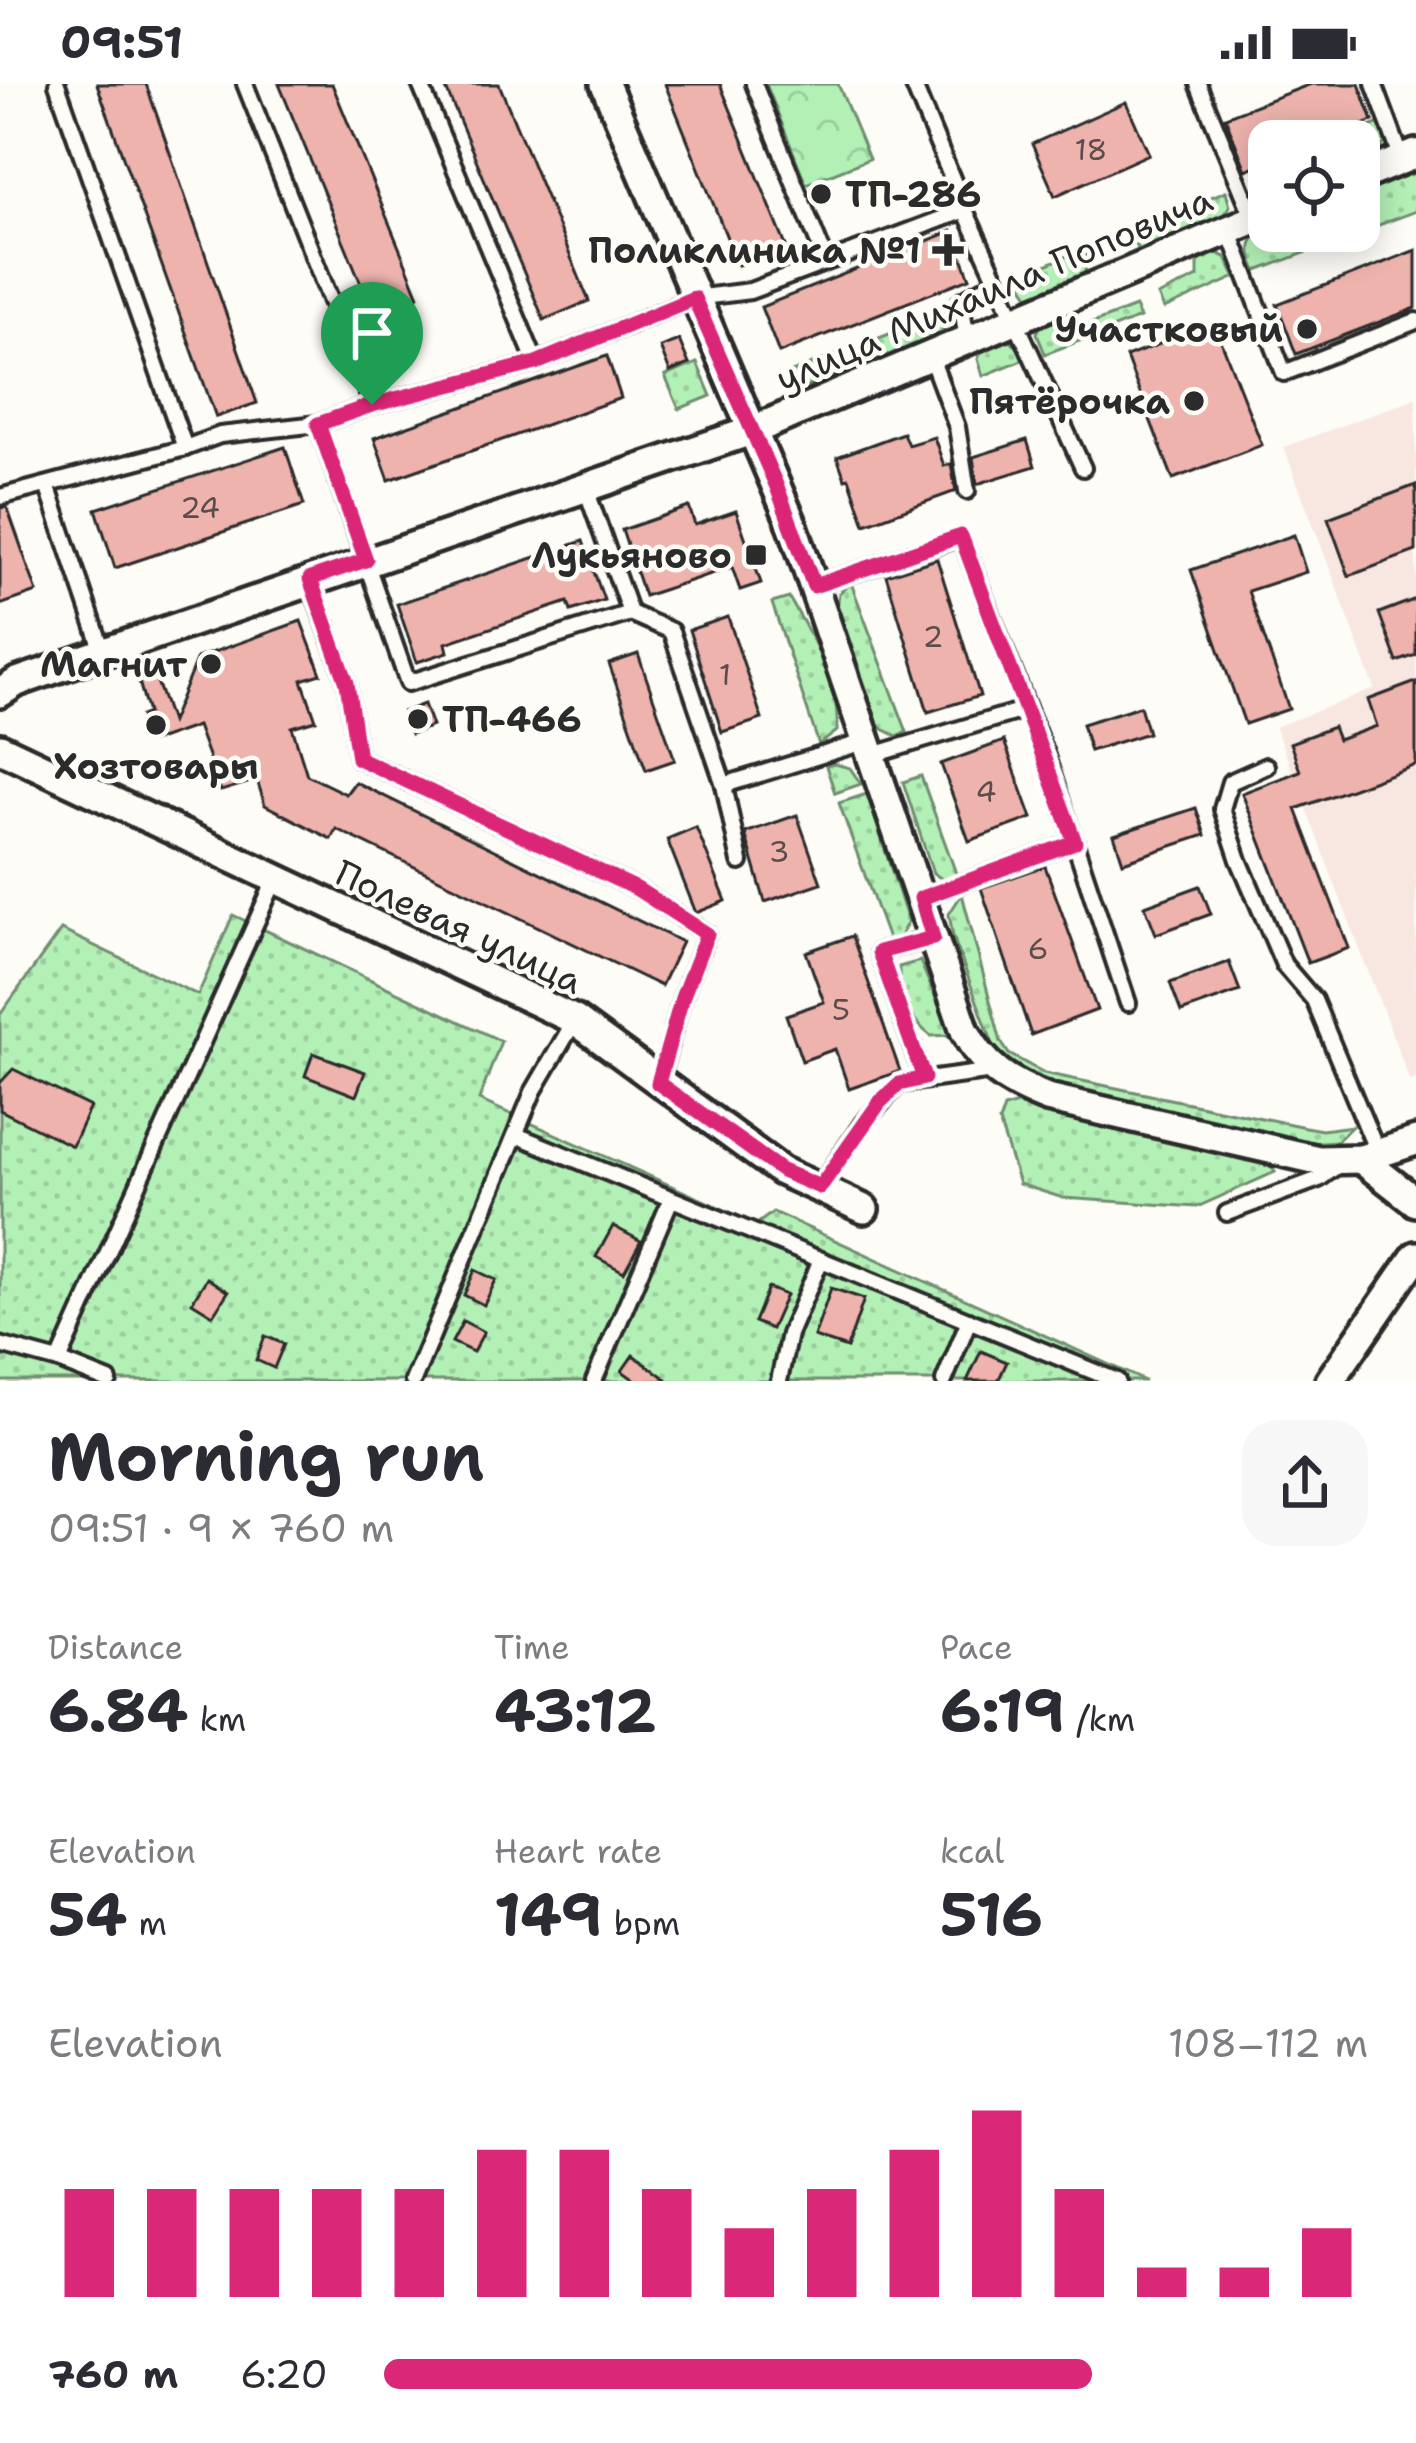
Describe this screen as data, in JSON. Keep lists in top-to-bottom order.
{
  "streets": {
    "street": ["улица Михаила Поповича", "Полевая улица"]
  },
  "places": {
    "other": [
      "ТП-286",
      "Участковый",
      "Пятёрочка",
      "Магнит",
      "ТП-466",
      "Хозтовары"
    ],
    "health": ["Поликлиника №1"],
    "transit": ["Лукьяново"]
  },
  "house_numbers": [
    "18",
    "24",
    "2",
    "1",
    "4",
    "3",
    "6",
    "5"
  ],
  "page": {
    "status": "09:51",
    "heading": ["Morning run", "09:51 · 9 × 760 m"],
    "stats": [
      ["Distance", "6.84 km"],
      ["Time", "43:12"],
      ["Pace", "6:19 /km"],
      ["Elevation", "54 m"],
      ["Heart rate", "149 bpm"],
      ["kcal", "516"]
    ],
    "chart": ["Elevation", "108–112 m"],
    "list": [
      {
        "name": "760 m",
        "note": "6:20"
      }
    ]
  }
}
